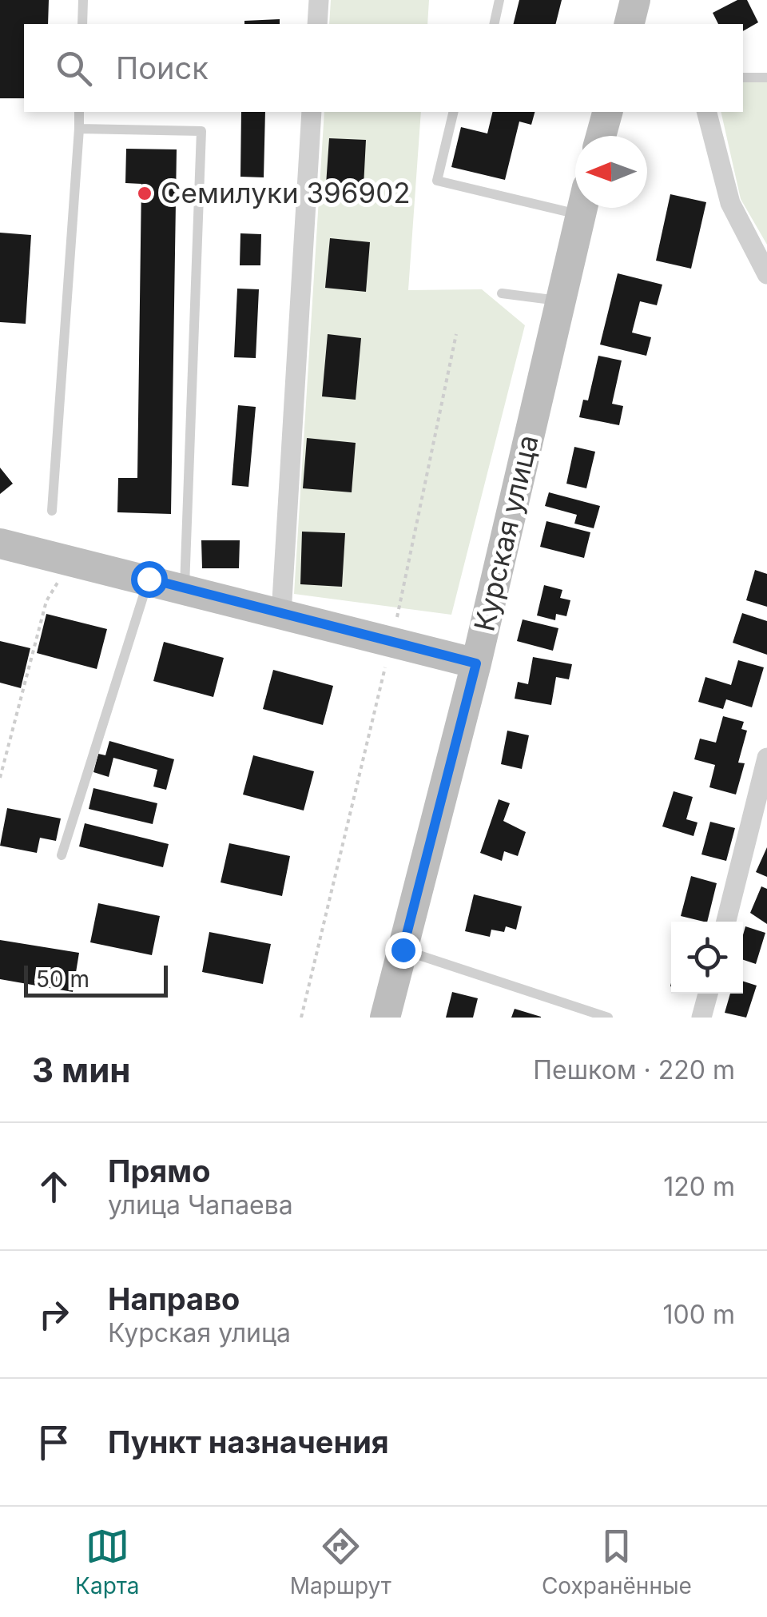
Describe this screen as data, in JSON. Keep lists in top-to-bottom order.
{
  "streets": {
    "street": ["Курская улица"]
  },
  "places": ["Семилуки 396902"],
  "scale_bar": "50 m",
  "north": "left",
  "page": {
    "search": "Поиск",
    "scale": "50 m",
    "heading": ["3 мин", "Пешком · 220 m"],
    "list": [
      ["Прямо", "улица Чапаева", "120 m"],
      ["Направо", "Курская улица", "100 m"],
      "Пункт назначения"
    ],
    "nav": ["Карта", "Маршрут", "Сохранённые"]
  }
}
